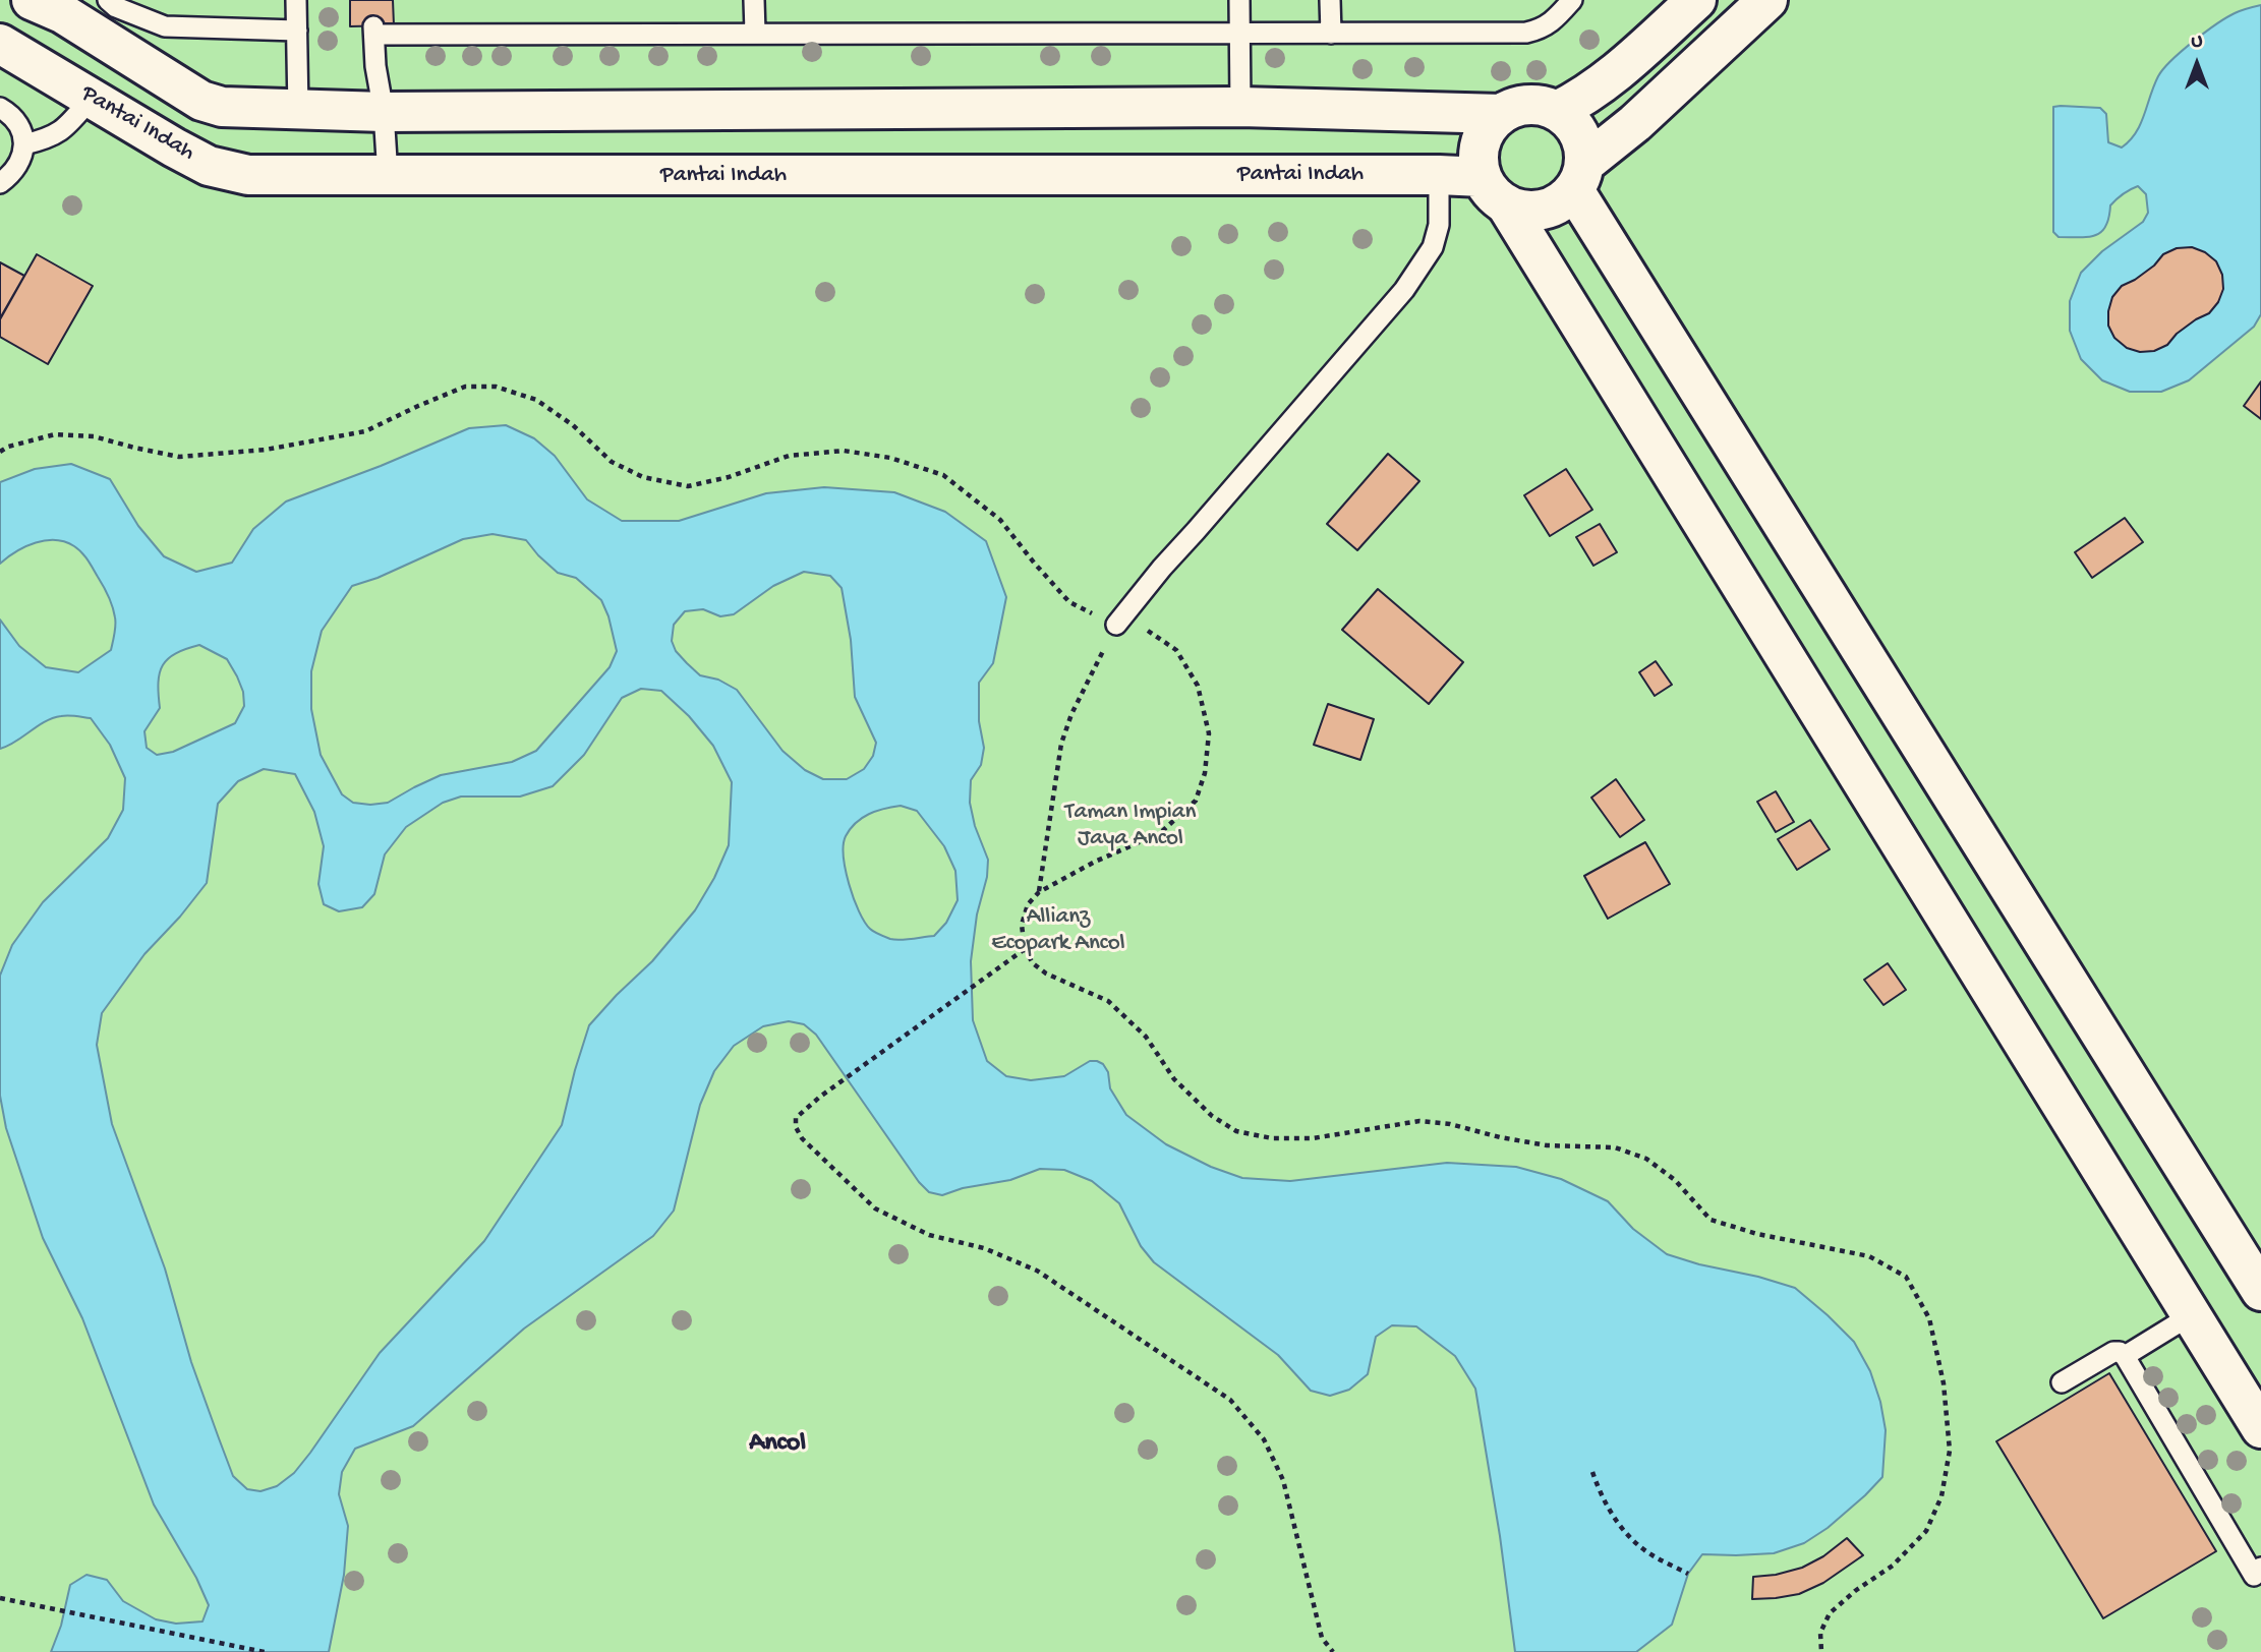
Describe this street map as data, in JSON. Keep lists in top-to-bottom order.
{
  "streets": {
    "street": ["Pantai Indah"]
  },
  "districts": ["Ancol"],
  "parks": ["Taman Impian Jaya Ancol", "Allianz Ecopark Ancol"],
  "north": "top"
}
